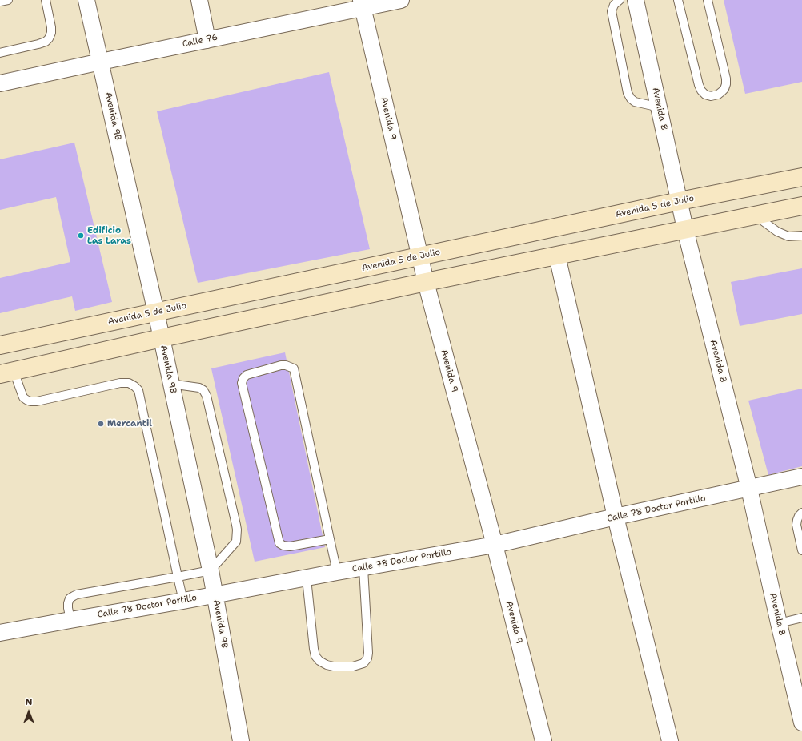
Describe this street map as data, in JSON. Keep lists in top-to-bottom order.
{
  "streets": {
    "main road": ["Avenida 5 de Julio"],
    "street": [
      "Calle 76",
      "Avenida 8",
      "Avenida 9B",
      "Avenida 9",
      "Calle 78 Doctor Portillo"
    ]
  },
  "crossings": [
    ["Calle 76", "Avenida 9B"],
    ["Calle 76", "Avenida 9"],
    ["Avenida 8", "Avenida 5 de Julio"],
    ["Avenida 8", "Calle 78 Doctor Portillo"],
    ["Avenida 9B", "Avenida 5 de Julio"],
    ["Avenida 9B", "Calle 78 Doctor Portillo"],
    ["Avenida 9", "Avenida 5 de Julio"],
    ["Avenida 9", "Calle 78 Doctor Portillo"]
  ],
  "places": ["Edificio Las Laras", "Mercantil"],
  "north": "top"
}
